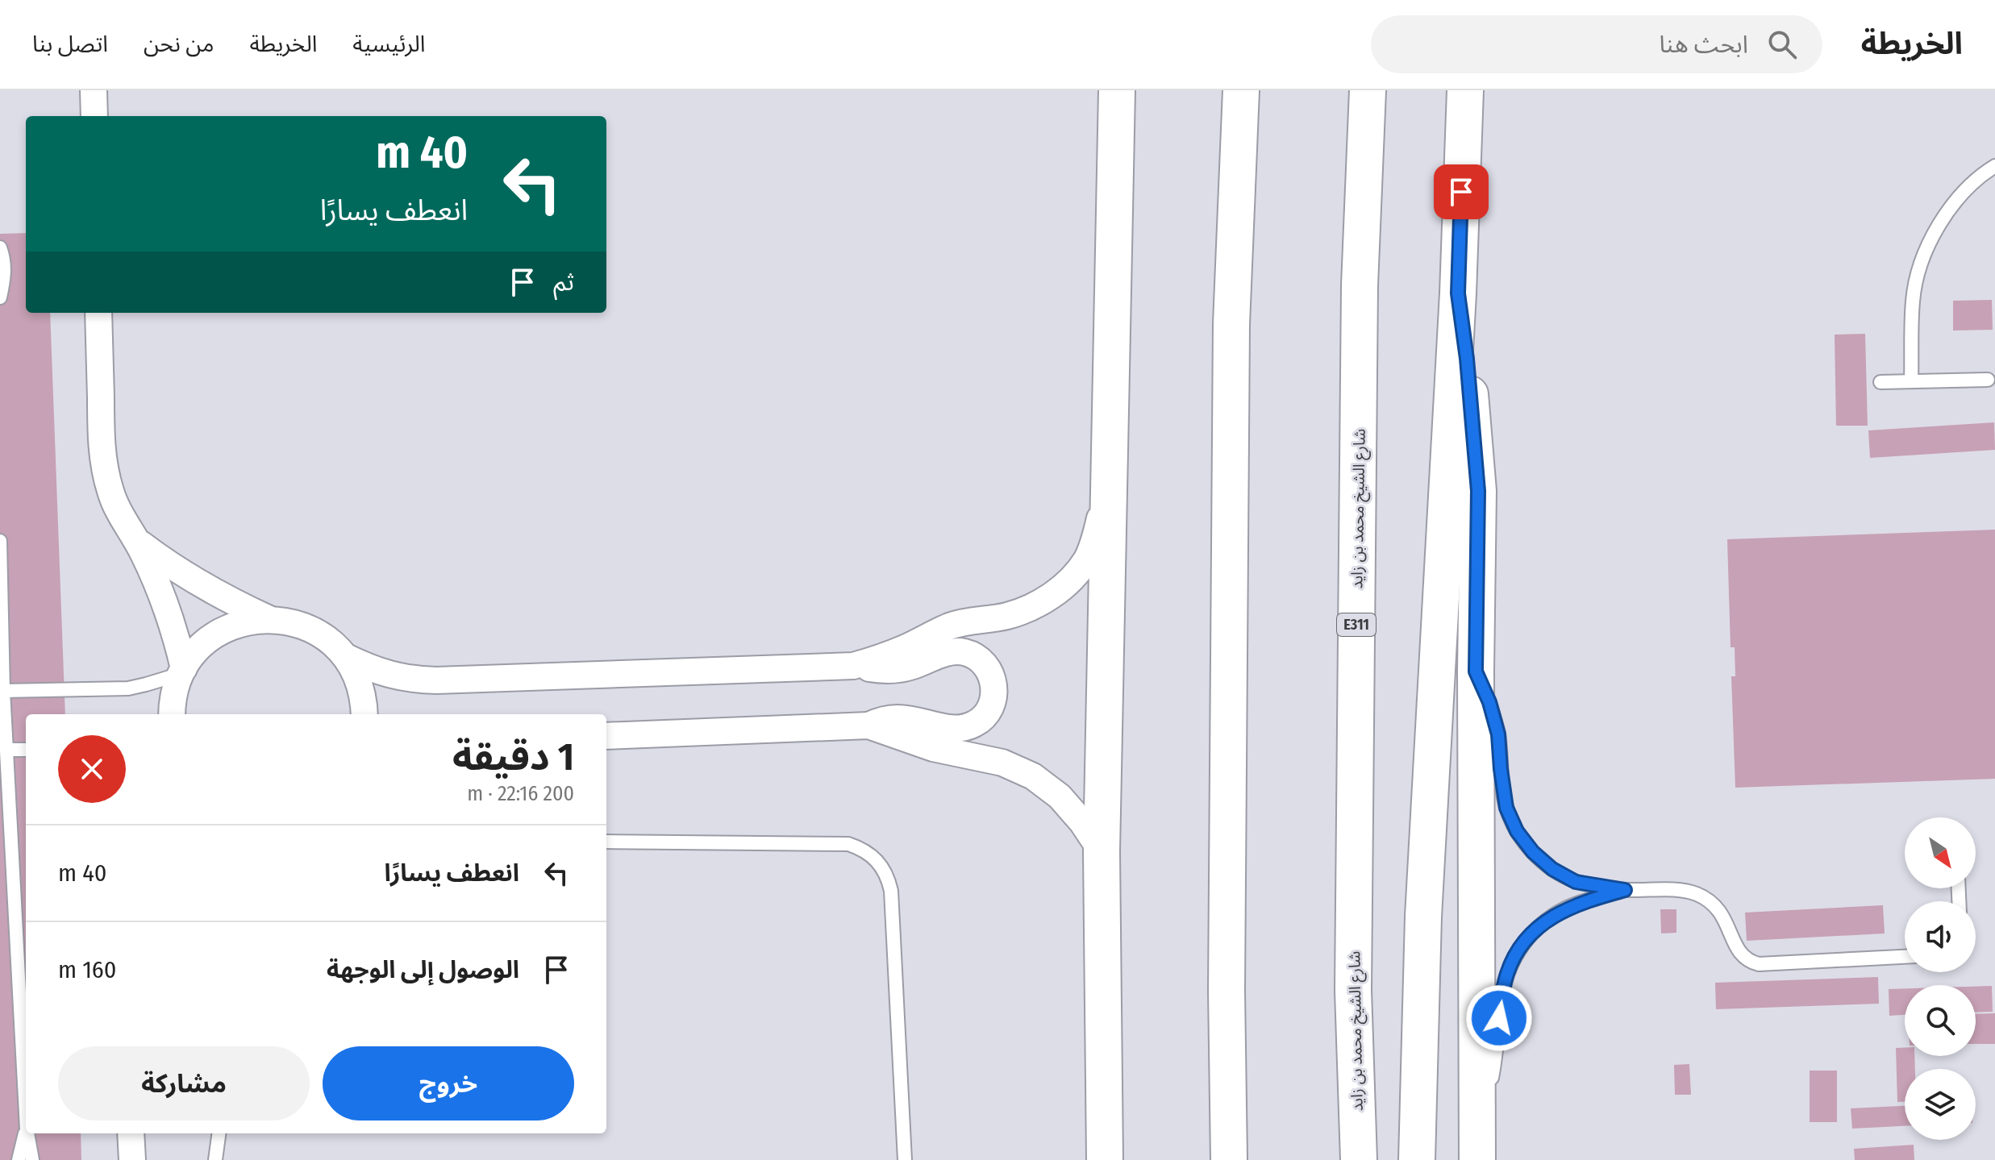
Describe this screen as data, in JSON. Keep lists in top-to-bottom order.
{
  "streets": {
    "highway": ["شارع الشيخ محمد بن زايد", "E311"]
  },
  "north": "bottom right",
  "page": {
    "header": "الخريطة",
    "search": "ابحث هنا",
    "nav": [
      "الرئيسية",
      "الخريطة",
      "من نحن",
      "اتصل بنا"
    ],
    "turn": ["40 m", "انعطف يسارًا"],
    "then": "ثم",
    "heading": ["1 دقيقة", "200 m · 22:16"],
    "list": [
      {
        "name": "انعطف يسارًا",
        "value": "40 m"
      },
      {
        "name": "الوصول إلى الوجهة",
        "value": "160 m"
      }
    ],
    "buttons": ["خروج", "مشاركة"]
  }
}
